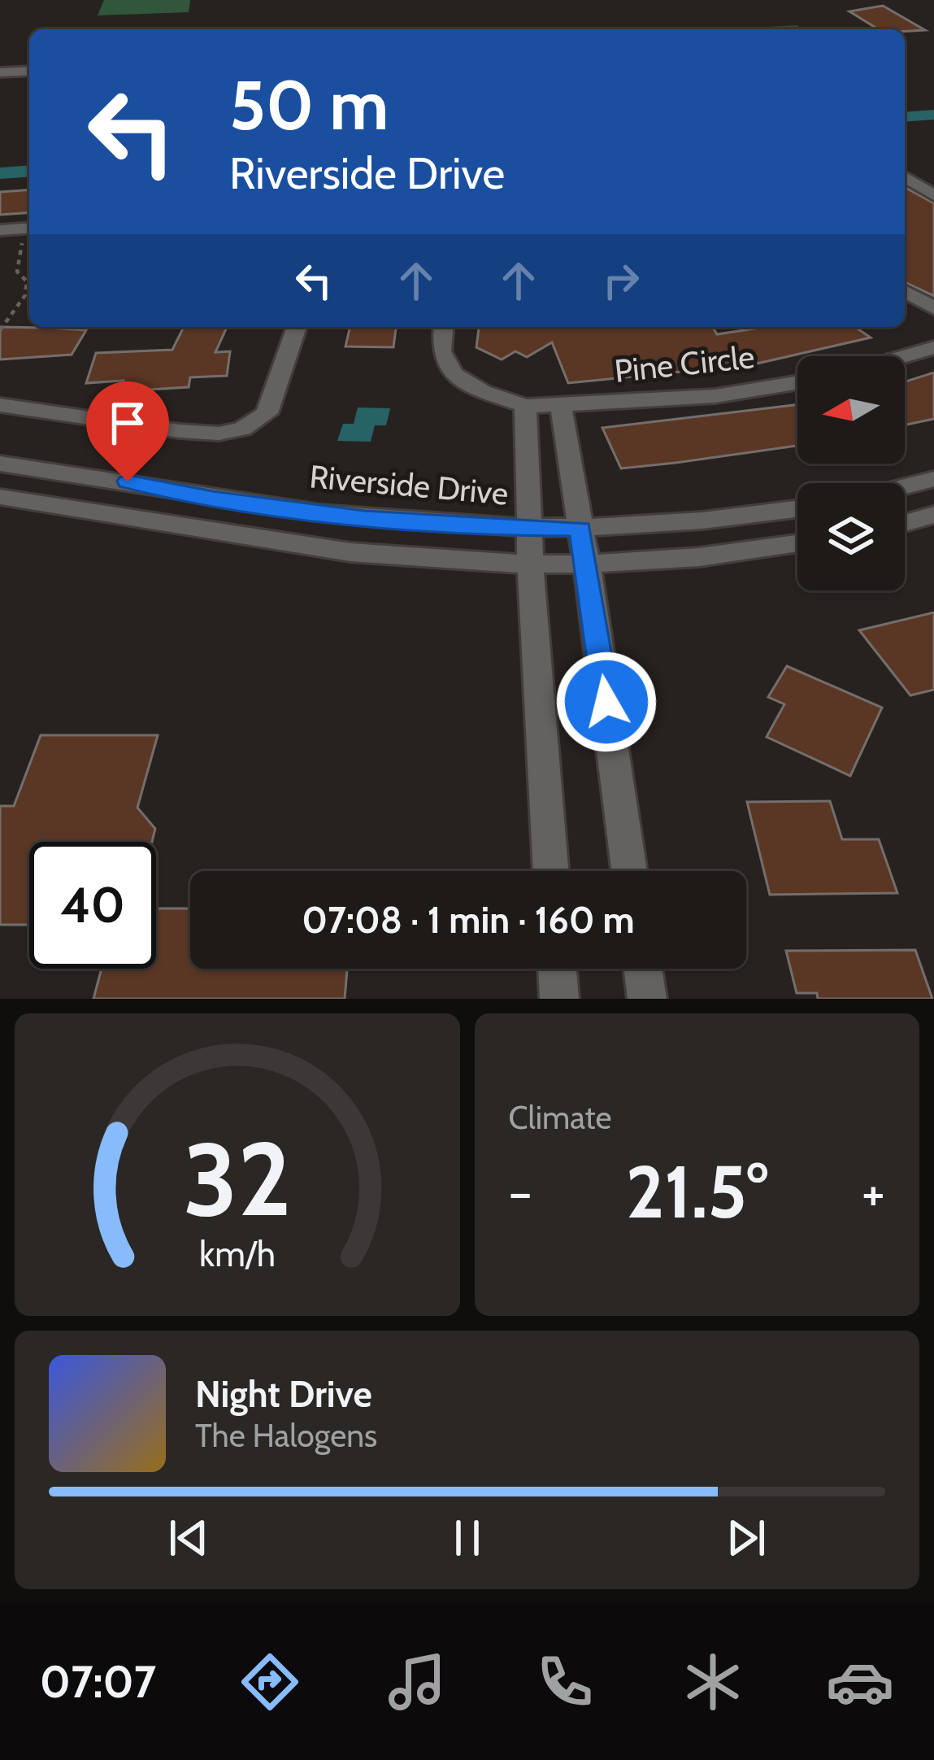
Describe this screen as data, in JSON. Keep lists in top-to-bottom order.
{
  "streets": {
    "street": ["Pine Circle", "Riverside Drive"]
  },
  "north": "left",
  "page": {
    "turn": ["50 m", "Riverside Drive"],
    "limit": "40",
    "trip": "07:08 · 1 min · 160 m",
    "tile": "Climate",
    "heat": ["−", "21.5°", "+"],
    "song": ["Night Drive", "The Halogens"],
    "tabs": "07:07",
    "gauge": ["32", "km/h"]
  }
}
